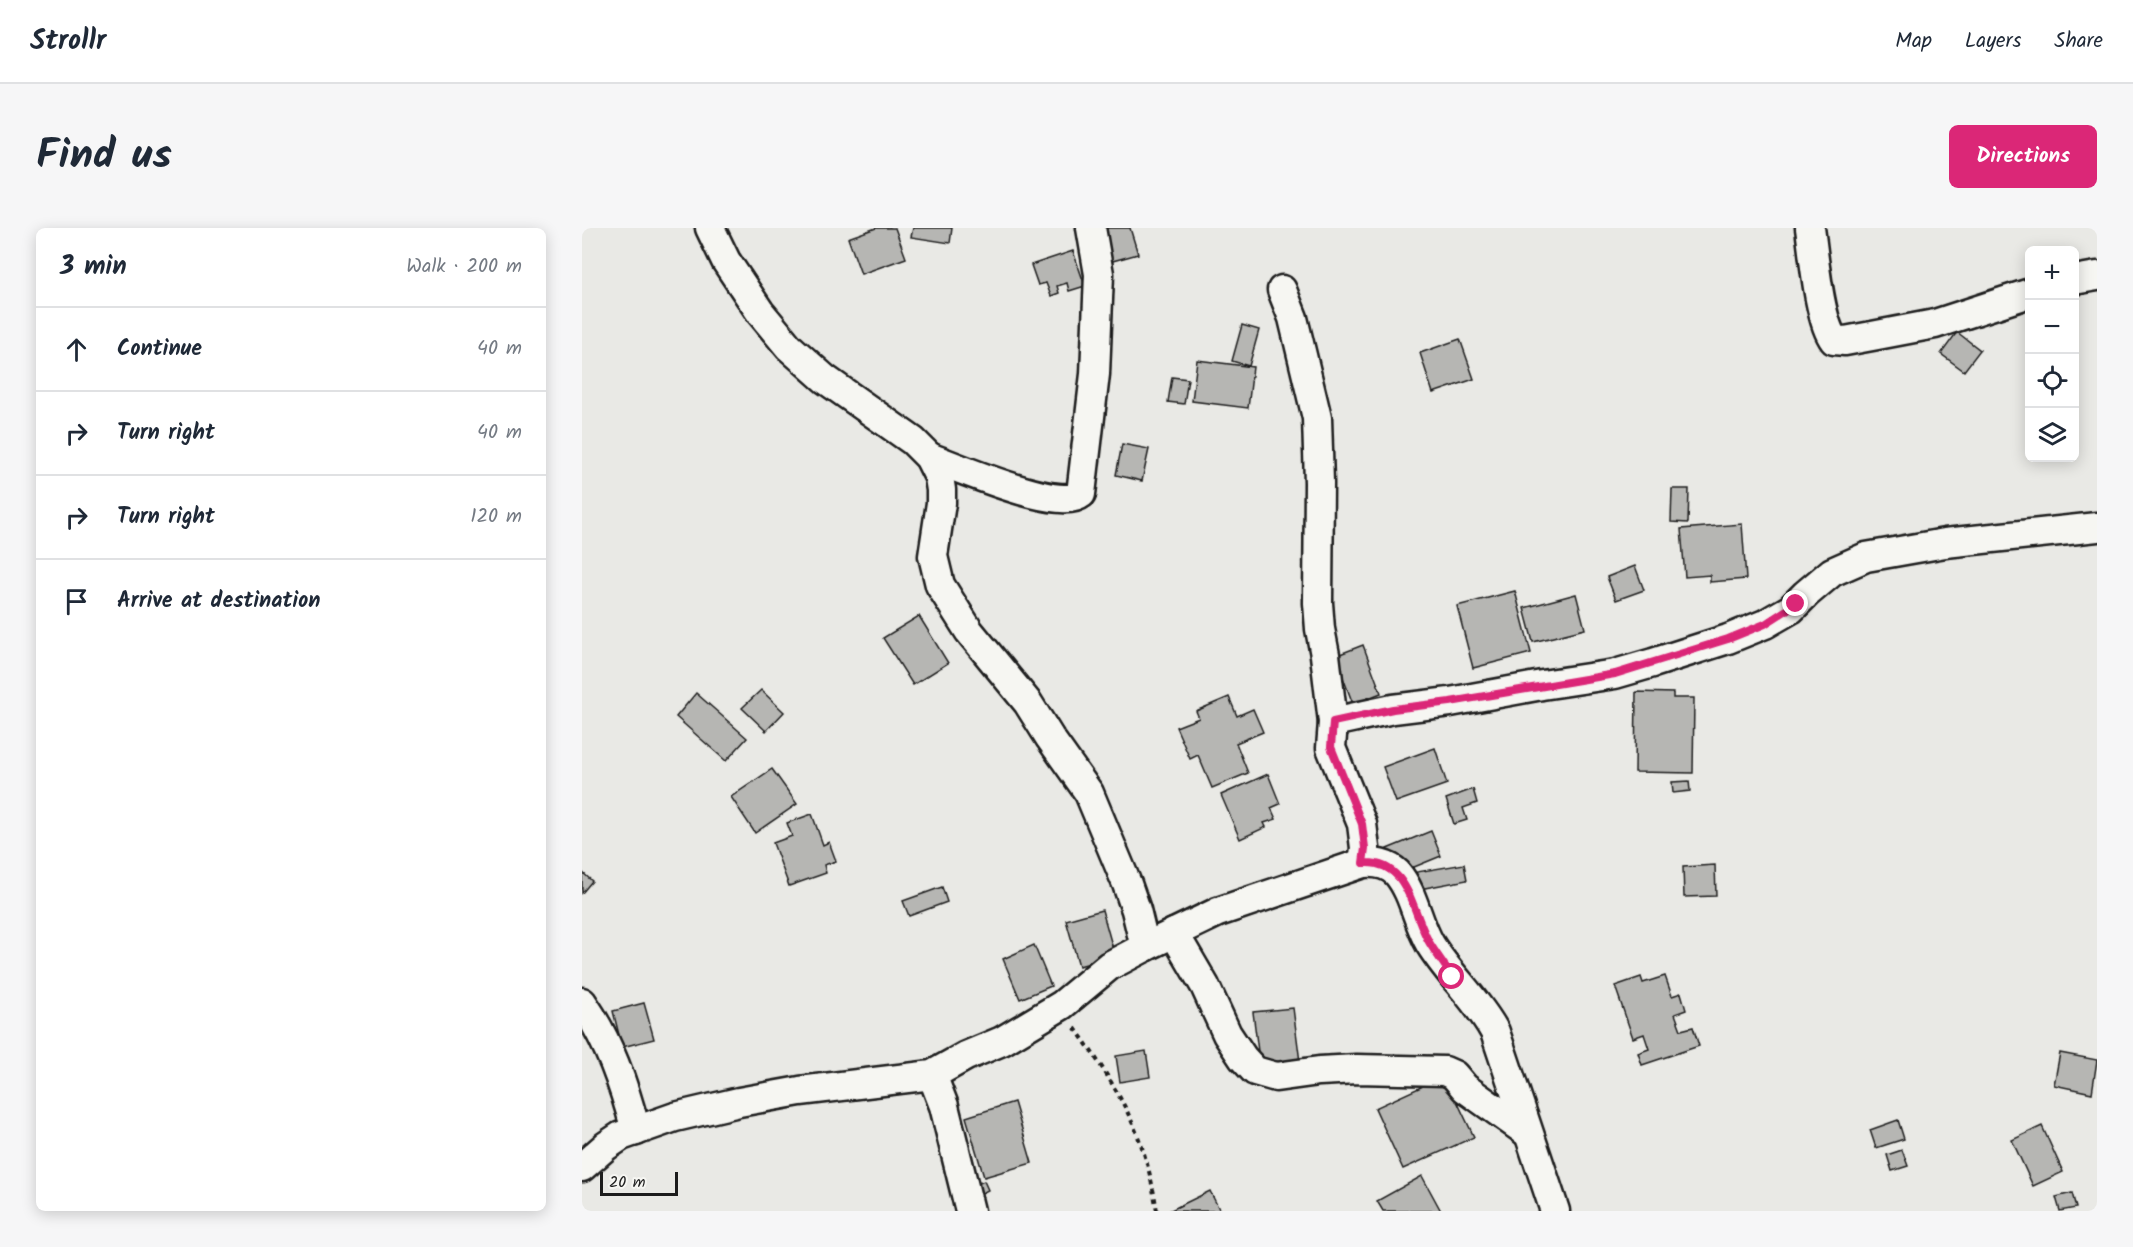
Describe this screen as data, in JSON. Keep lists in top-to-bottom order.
{
  "scale_bar": "20 m",
  "page": {
    "header": "Strollr",
    "nav": ["Map", "Layers", "Share"],
    "title": "Find us",
    "buttons": "Directions",
    "heading": ["3 min", "Walk · 200 m"],
    "map_buttons": ["+", "−"],
    "list": [
      ["Continue", "40 m"],
      ["Turn right", "40 m"],
      ["Turn right", "120 m"],
      "Arrive at destination"
    ],
    "scale": "20 m"
  }
}
